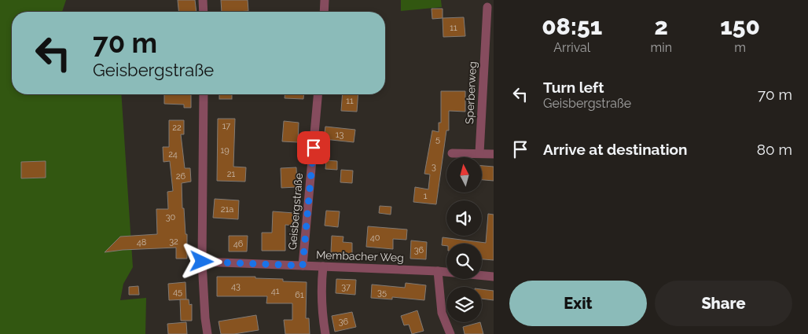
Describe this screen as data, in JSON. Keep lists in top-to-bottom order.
{
  "streets": {
    "street": ["Sperberweg", "Geisbergstraße", "Membacher Weg"]
  },
  "crossings": [
    ["Geisbergstraße", "Membacher Weg"]
  ],
  "house_numbers": [
    "11",
    "11",
    "17",
    "22",
    "13",
    "5",
    "19",
    "24",
    "3",
    "21",
    "26",
    "1",
    "21a",
    "30",
    "40",
    "32",
    "48",
    "46",
    "36",
    "43",
    "37",
    "41",
    "45",
    "35",
    "61",
    "36"
  ],
  "north": "top",
  "page": {
    "eta": [
      "08:51",
      "Arrival",
      "2",
      "min",
      "150",
      "m"
    ],
    "turn": ["70 m", "Geisbergstraße"],
    "list": [
      {
        "name": "Turn left",
        "note": "Geisbergstraße",
        "value": "70 m"
      },
      {
        "name": "Arrive at destination",
        "value": "80 m"
      }
    ],
    "buttons": ["Exit", "Share"]
  }
}
